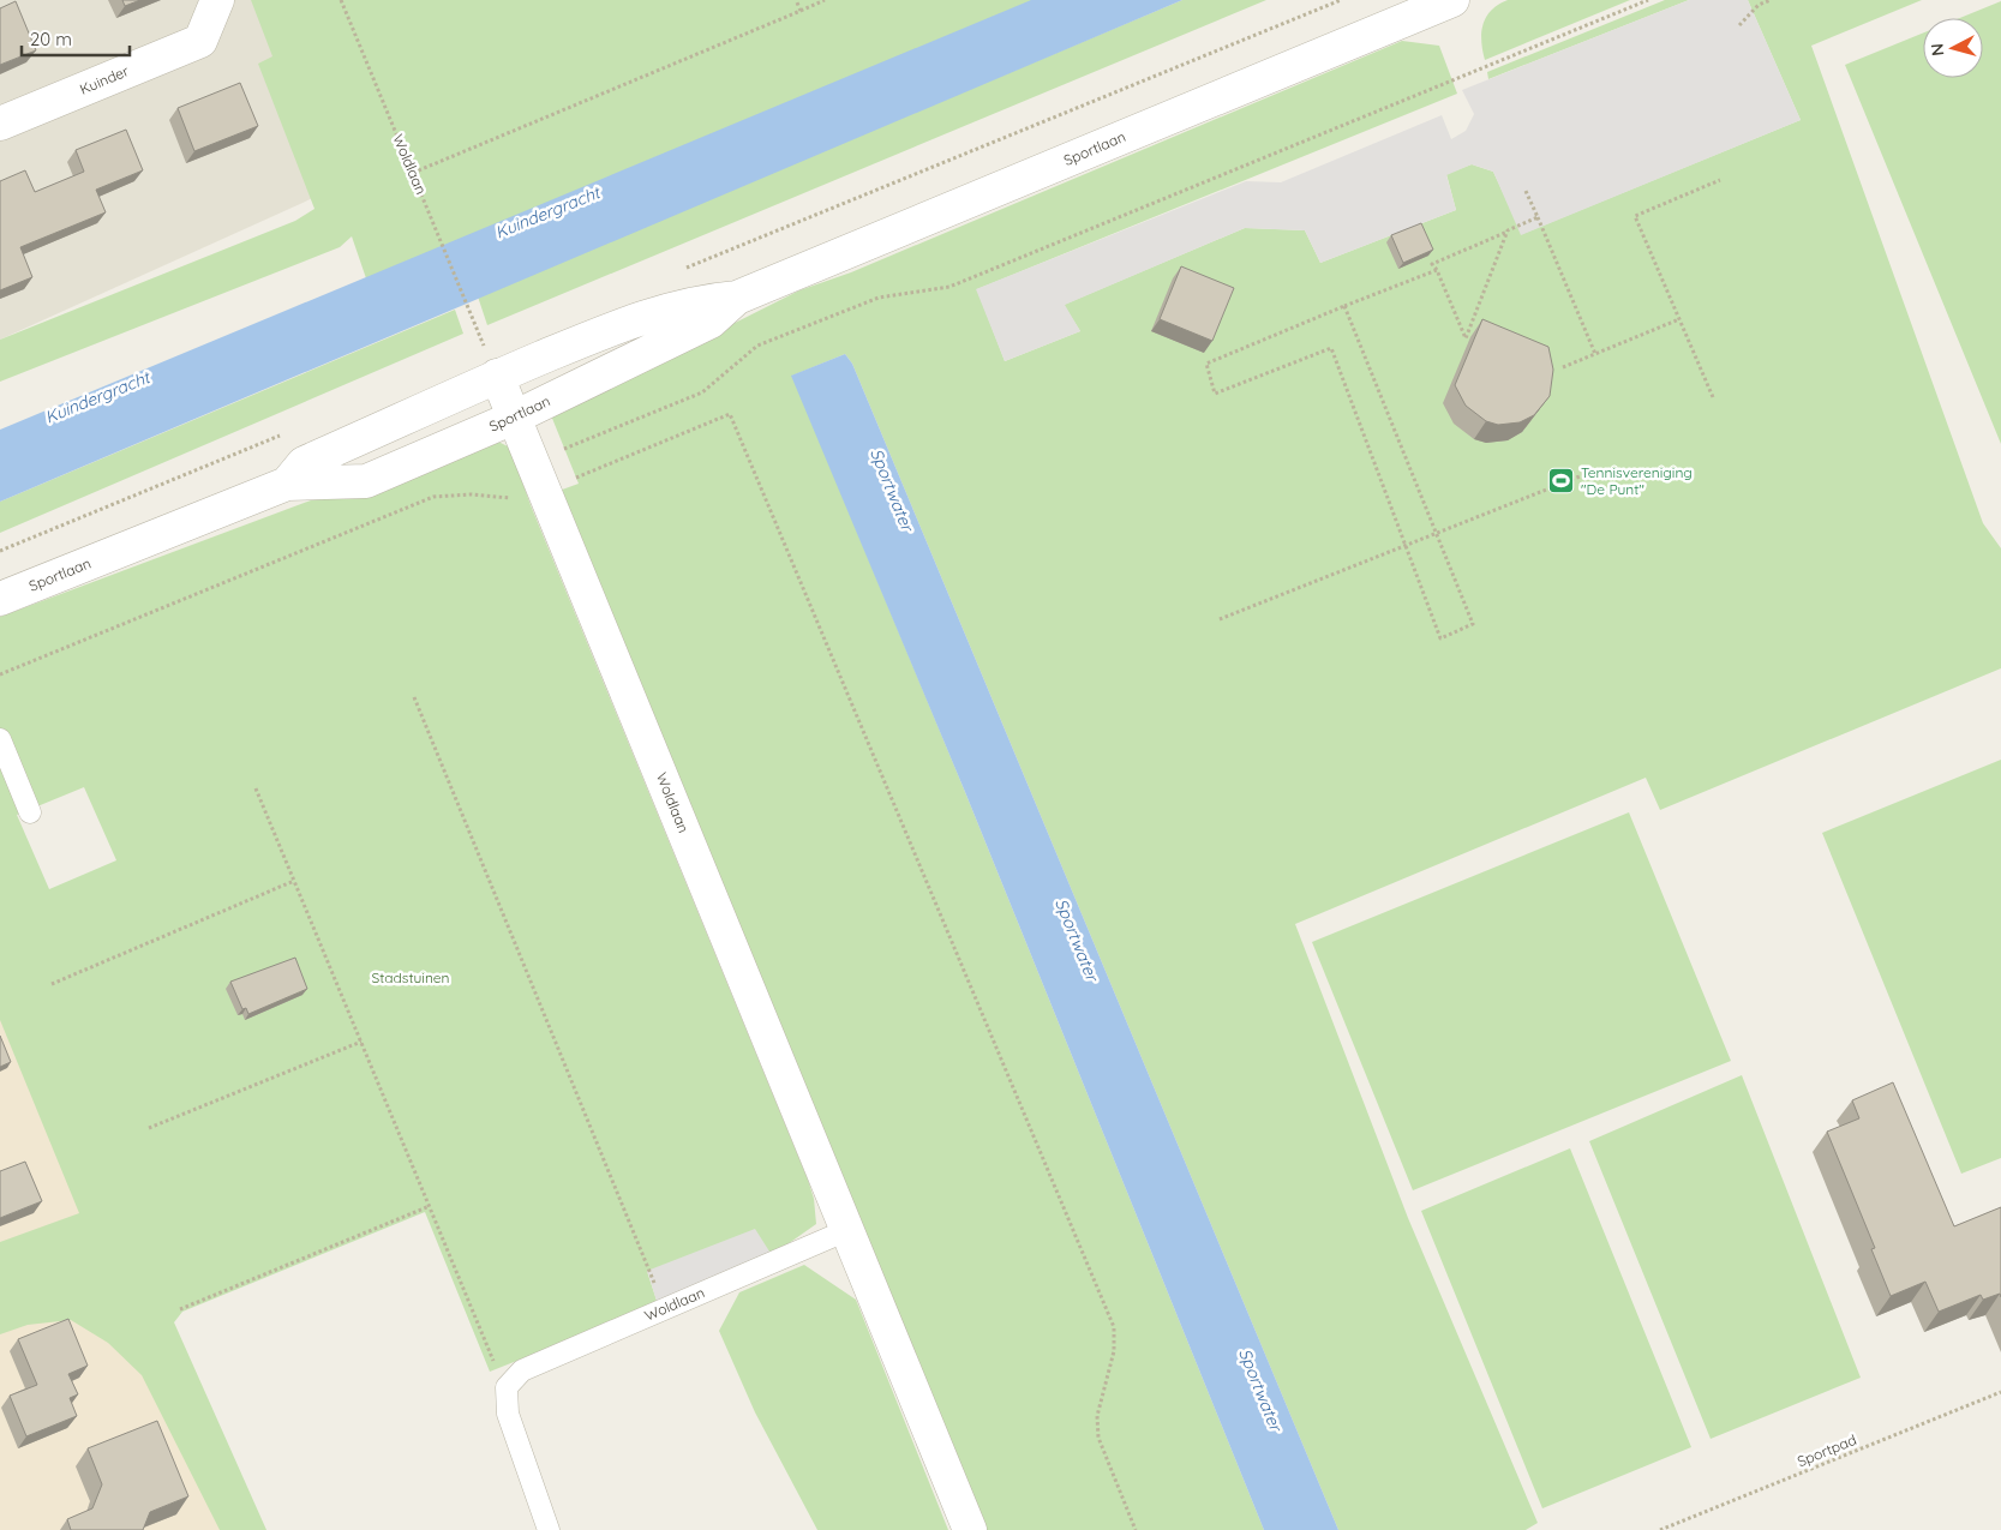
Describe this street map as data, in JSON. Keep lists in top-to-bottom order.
{
  "streets": {
    "street": ["Kuinder", "Sportlaan", "Woldlaan"],
    "path": ["Sportpad"]
  },
  "crossings": [
    ["Sportlaan", "Woldlaan"]
  ],
  "water": ["Kuindergracht", "Sportwater"],
  "parks": ["Stadstuinen"],
  "places": {
    "sports": ["Tennisvereniging \"De Punt\""]
  },
  "scale_bar": "20 m",
  "north": "left"
}
